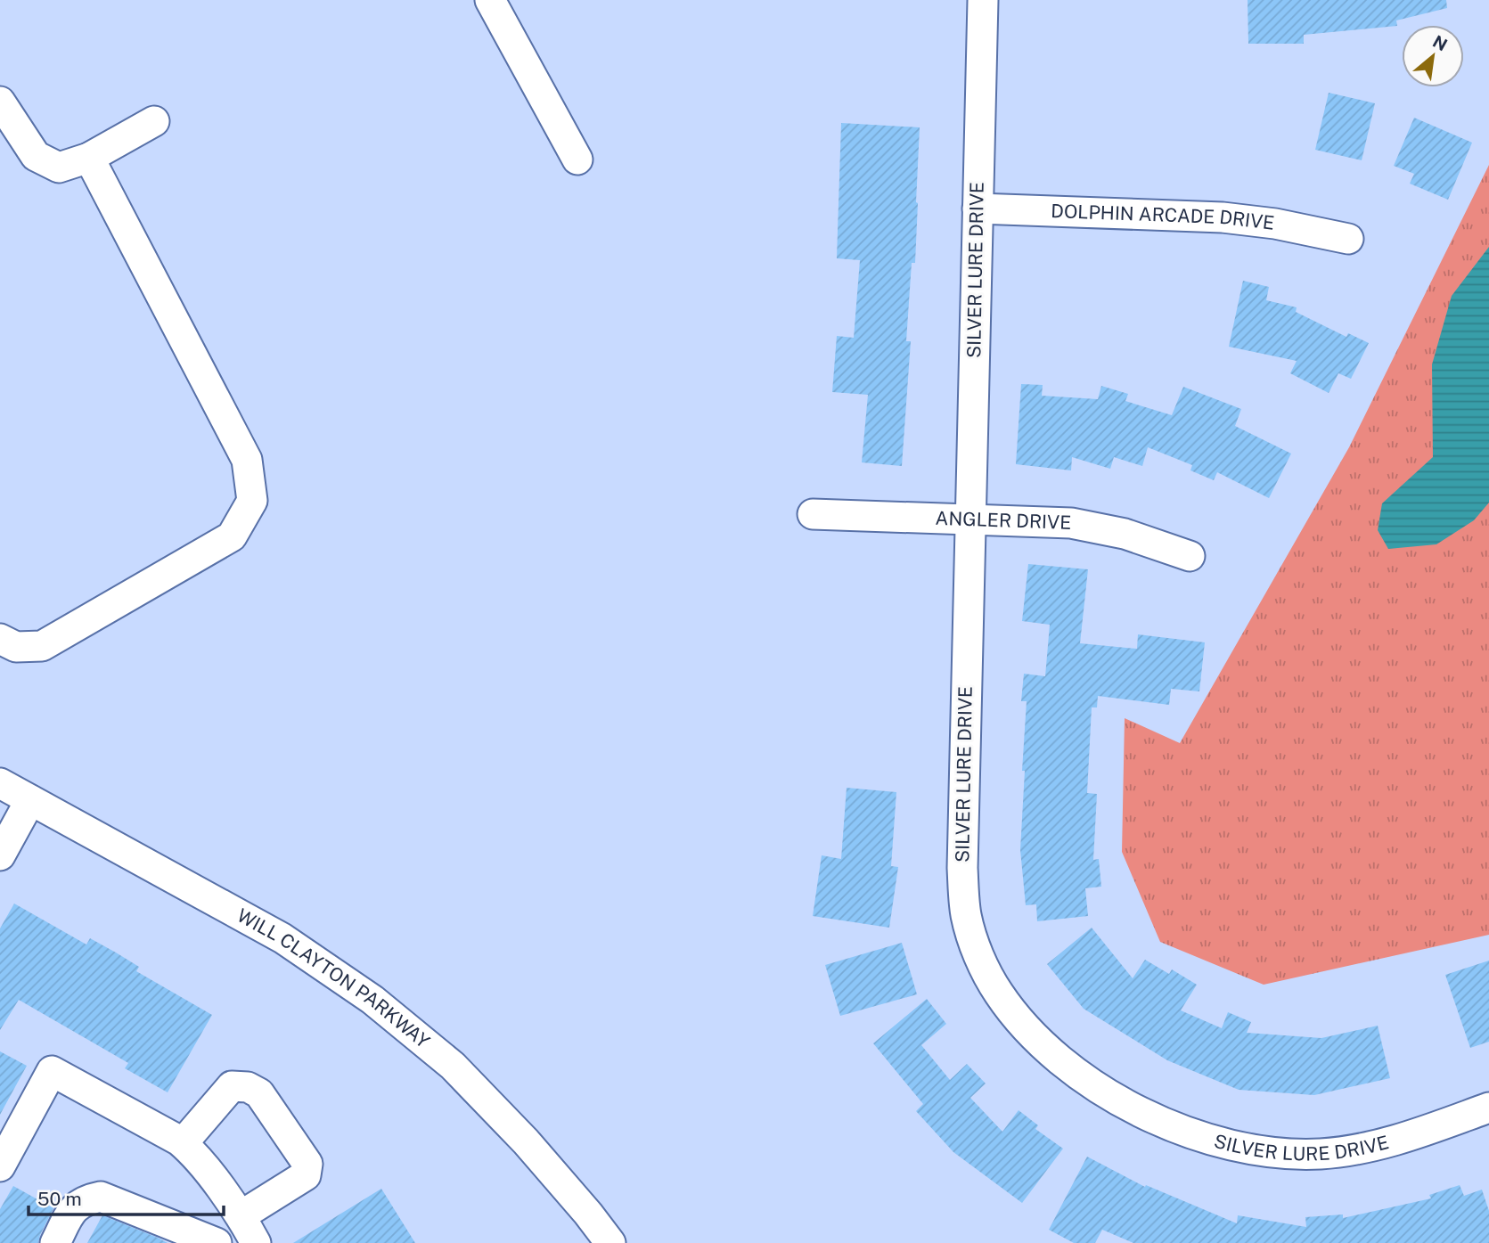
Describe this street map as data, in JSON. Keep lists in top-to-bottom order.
{
  "streets": {
    "street": [
      "DOLPHIN ARCADE DRIVE",
      "SILVER LURE DRIVE",
      "ANGLER DRIVE",
      "WILL CLAYTON PARKWAY"
    ]
  },
  "crossings": [
    ["DOLPHIN ARCADE DRIVE", "SILVER LURE DRIVE"],
    ["SILVER LURE DRIVE", "ANGLER DRIVE"]
  ],
  "scale_bar": "50 m",
  "north": "top right"
}
